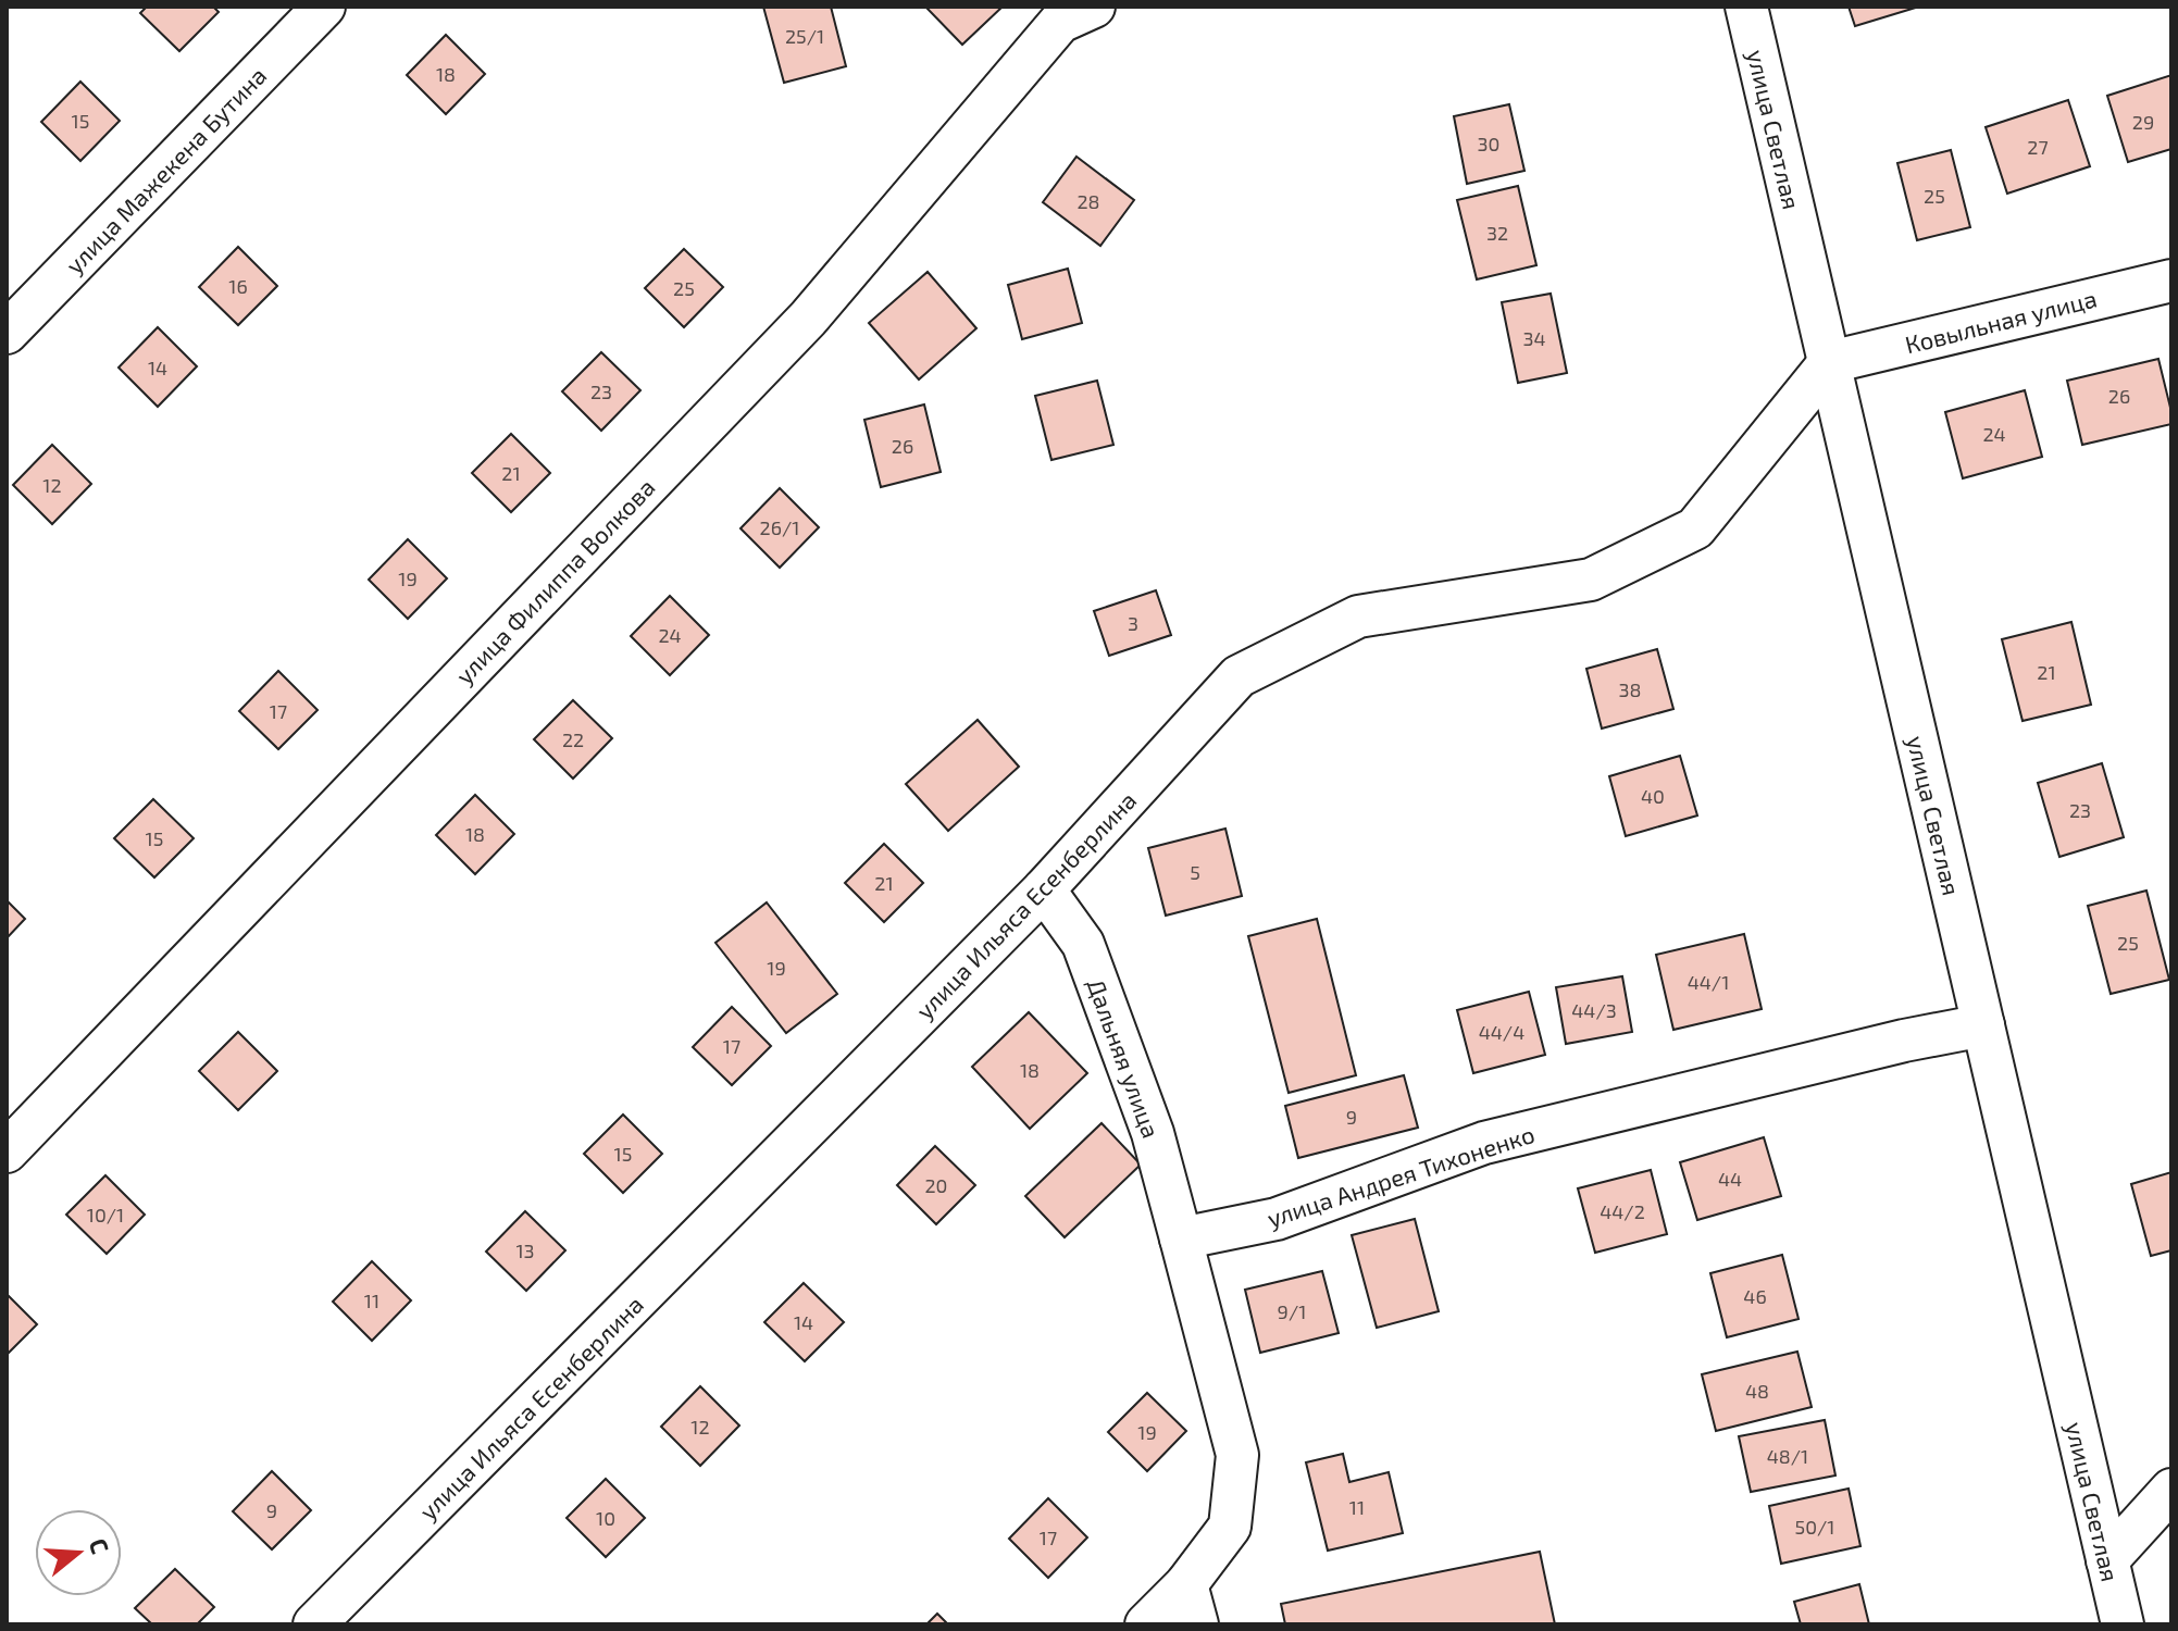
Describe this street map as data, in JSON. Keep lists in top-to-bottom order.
{
  "streets": {
    "street": [
      "улица Светлая",
      "улица Мажекена Бутина",
      "Ковыльная улица",
      "улица Филиппа Волкова",
      "улица Ильяса Есенберлина",
      "Дальняя улица",
      "улица Андрея Тихоненко"
    ]
  },
  "crossings": [
    ["улица Светлая", "Ковыльная улица"],
    ["улица Светлая", "улица Ильяса Есенберлина"],
    ["улица Светлая", "улица Андрея Тихоненко"],
    ["Ковыльная улица", "улица Ильяса Есенберлина"],
    ["улица Ильяса Есенберлина", "Дальняя улица"],
    ["Дальняя улица", "улица Андрея Тихоненко"]
  ],
  "house_numbers": [
    "25/1",
    "18",
    "15",
    "29",
    "30",
    "27",
    "25",
    "28",
    "32",
    "16",
    "25",
    "34",
    "14",
    "23",
    "26",
    "24",
    "26",
    "21",
    "12",
    "26/1",
    "19",
    "3",
    "24",
    "21",
    "38",
    "17",
    "22",
    "40",
    "23",
    "18",
    "15",
    "5",
    "21",
    "25",
    "19",
    "44/1",
    "44/3",
    "44/4",
    "17",
    "18",
    "9",
    "15",
    "44",
    "20",
    "44/2",
    "10/1",
    "13",
    "46",
    "11",
    "9/1",
    "14",
    "48",
    "12",
    "19",
    "48/1",
    "11",
    "9",
    "10",
    "50/1",
    "17"
  ],
  "north": "right"
}
